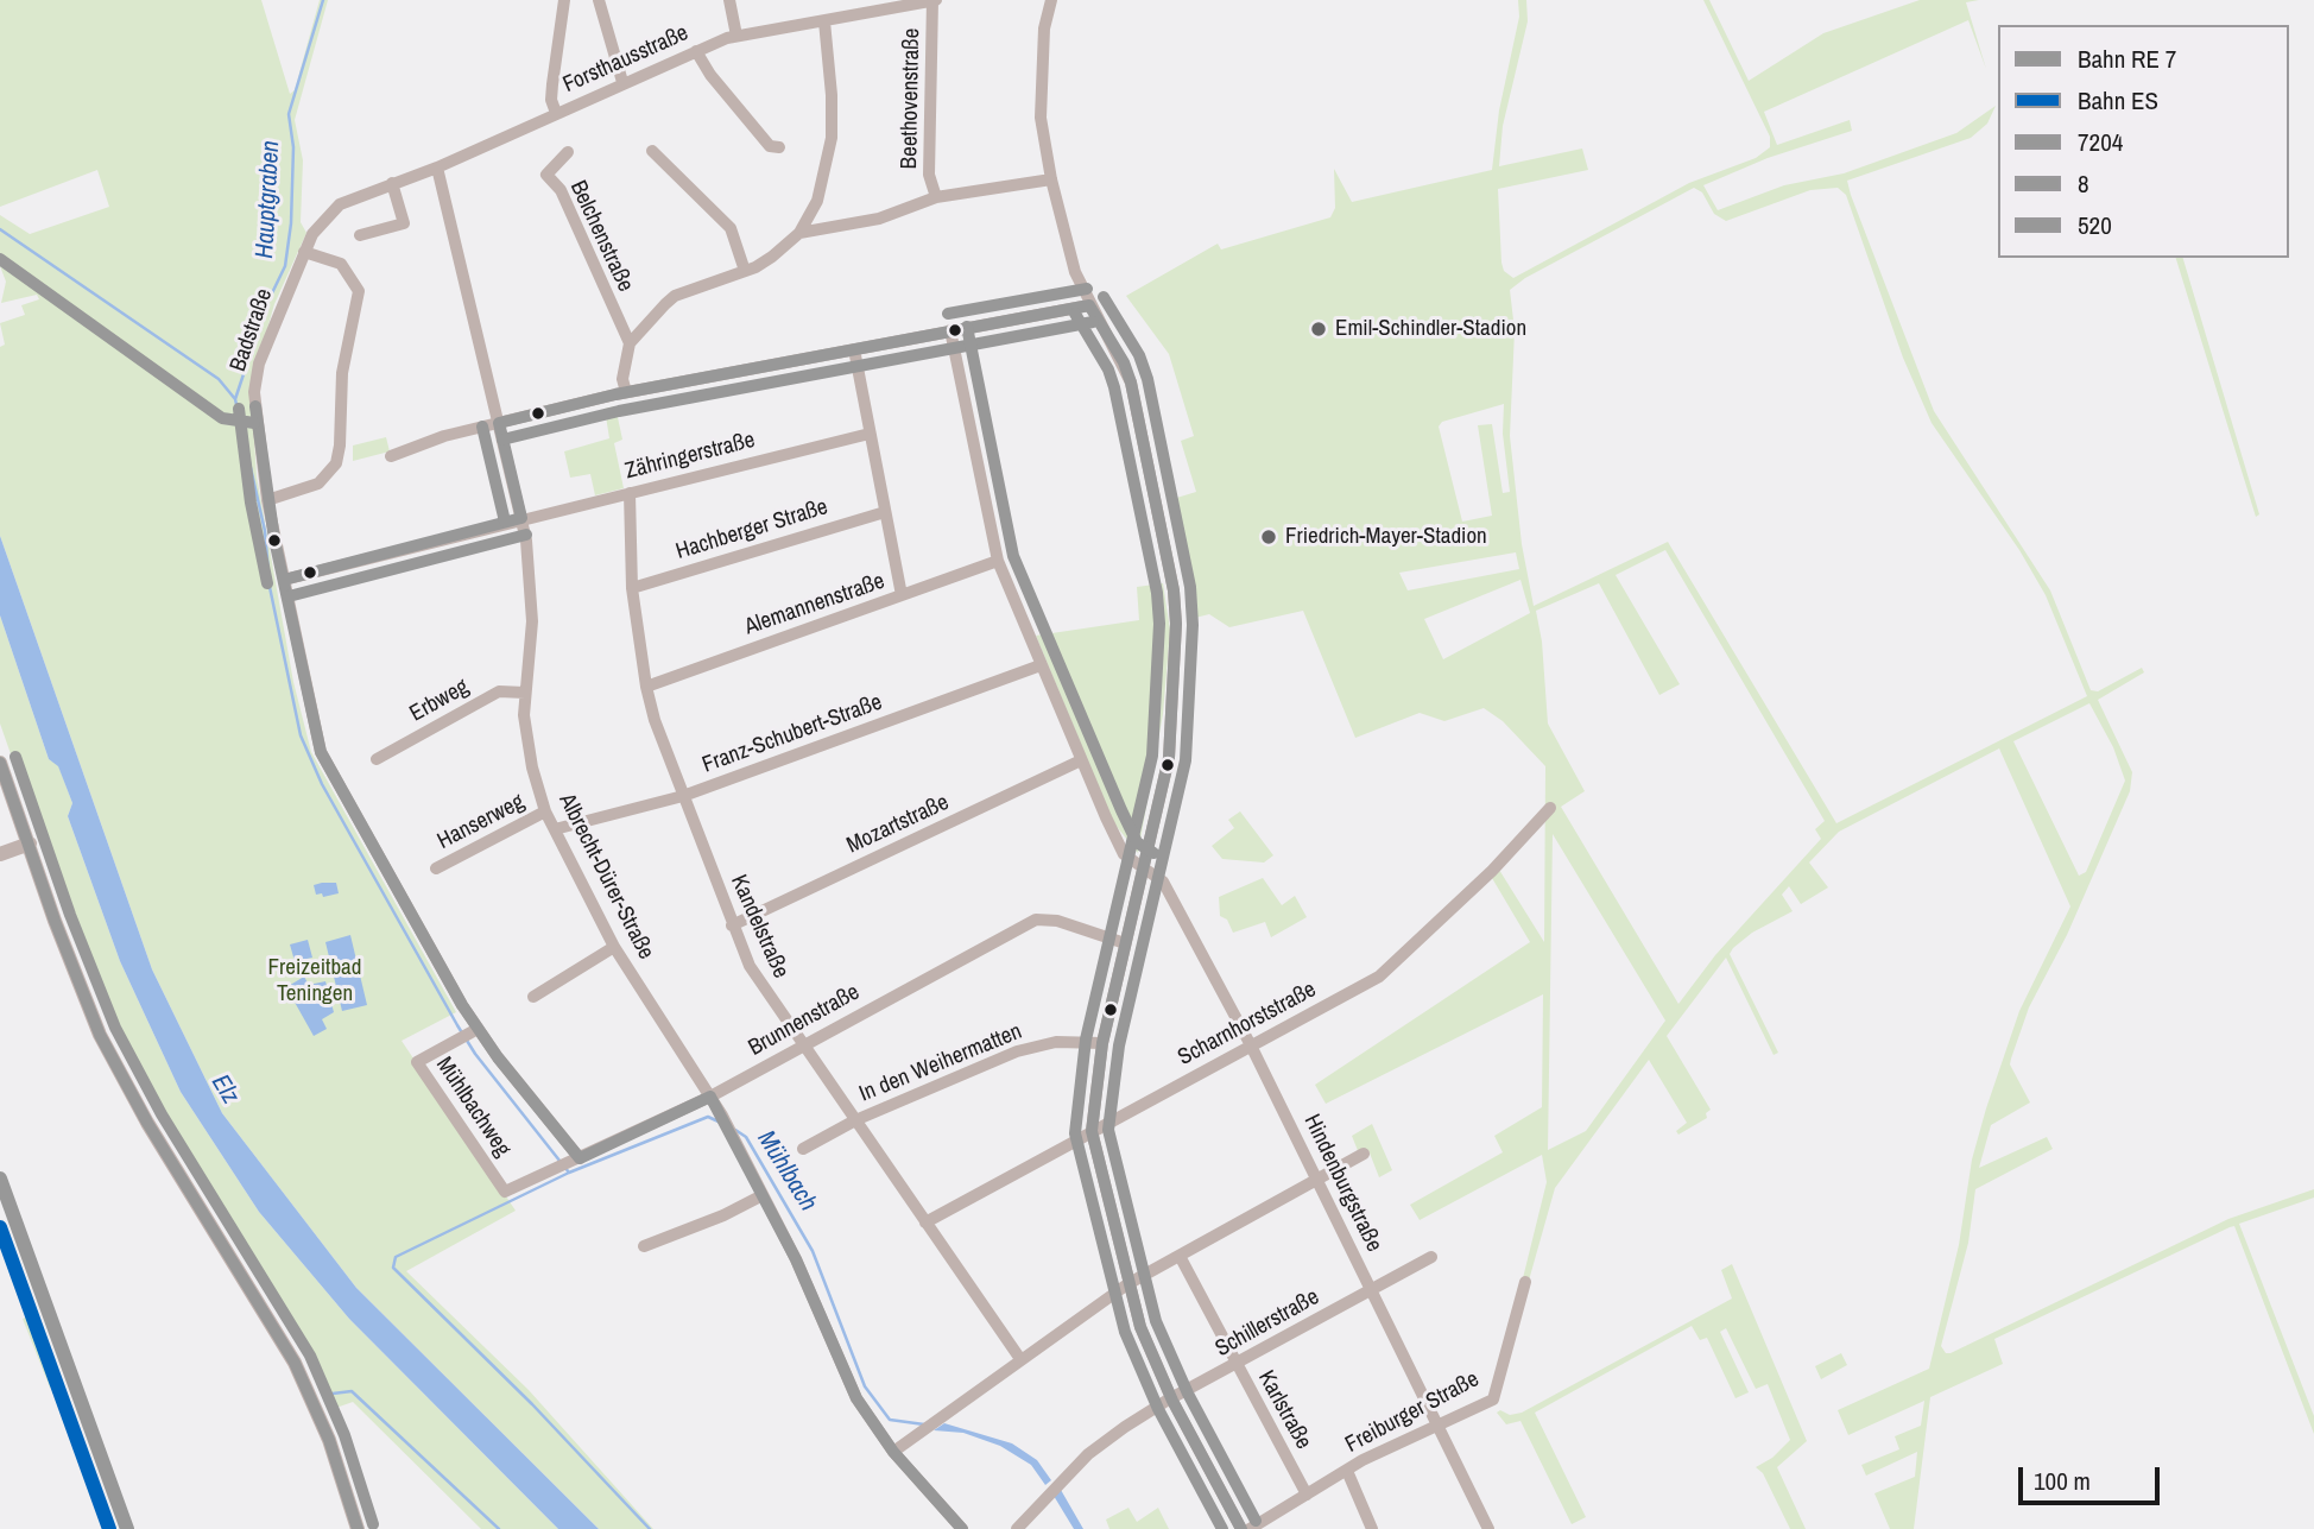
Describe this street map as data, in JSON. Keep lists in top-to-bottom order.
{
  "streets": {
    "street": [
      "Forsthausstraße",
      "Beethovenstraße",
      "Belchenstraße",
      "Badstraße",
      "Zähringerstraße",
      "Hachberger Straße",
      "Alemannenstraße",
      "Erbweg",
      "Franz-Schubert-Straße",
      "Hanserweg",
      "Mozartstraße",
      "Albrecht-Dürer-Straße",
      "Kandelstraße",
      "Brunnenstraße",
      "Scharnhorststraße",
      "In den Weihermatten",
      "Mühlbachweg",
      "Hindenburgstraße",
      "Schillerstraße",
      "Karlstraße",
      "Freiburger Straße"
    ]
  },
  "crossings": [
    ["Forsthausstraße", "Beethovenstraße"],
    ["Forsthausstraße", "Badstraße"],
    ["Forsthausstraße", "Albrecht-Dürer-Straße"],
    ["Badstraße", "Zähringerstraße"],
    ["Badstraße", "Brunnenstraße"],
    ["Badstraße", "Mühlbachweg"],
    ["Zähringerstraße", "Albrecht-Dürer-Straße"],
    ["Zähringerstraße", "Kandelstraße"],
    ["Hachberger Straße", "Kandelstraße"],
    ["Alemannenstraße", "Kandelstraße"],
    ["Alemannenstraße", "Hindenburgstraße"],
    ["Erbweg", "Albrecht-Dürer-Straße"],
    ["Franz-Schubert-Straße", "Albrecht-Dürer-Straße"],
    ["Franz-Schubert-Straße", "Kandelstraße"],
    ["Franz-Schubert-Straße", "Hindenburgstraße"],
    ["Hanserweg", "Albrecht-Dürer-Straße"],
    ["Mozartstraße", "Kandelstraße"],
    ["Mozartstraße", "Hindenburgstraße"],
    ["Albrecht-Dürer-Straße", "Brunnenstraße"],
    ["Kandelstraße", "Brunnenstraße"],
    ["Kandelstraße", "Scharnhorststraße"],
    ["Kandelstraße", "In den Weihermatten"],
    ["Brunnenstraße", "Mühlbachweg"],
    ["Scharnhorststraße", "Hindenburgstraße"],
    ["Hindenburgstraße", "Schillerstraße"],
    ["Hindenburgstraße", "Freiburger Straße"],
    ["Schillerstraße", "Karlstraße"],
    ["Karlstraße", "Freiburger Straße"]
  ],
  "water": ["Hauptgraben", "Elz", "Mühlbach"],
  "parks": ["Freizeitbad Teningen"],
  "places": ["Emil-Schindler-Stadion", "Friedrich-Mayer-Stadion"],
  "lines": [
    "transit line 8",
    "transit line 520",
    "transit line 7204",
    "rail line ES"
  ],
  "legend": [
    "Bahn RE 7",
    "Bahn ES",
    "7204",
    "8",
    "520"
  ],
  "scale_bar": "100 m"
}
